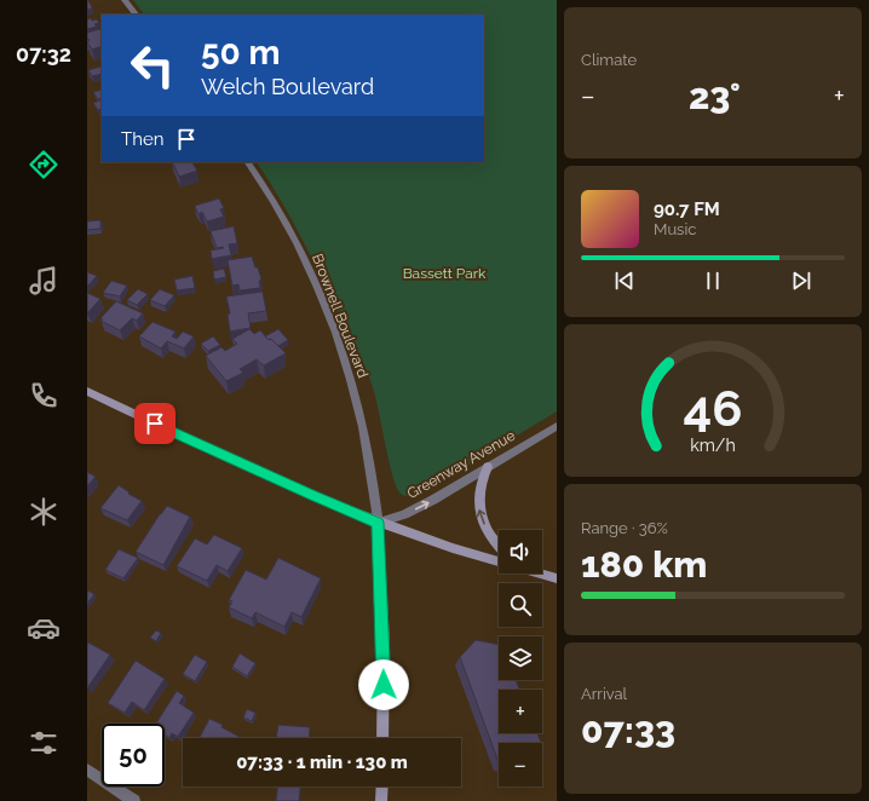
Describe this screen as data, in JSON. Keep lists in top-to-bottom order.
{
  "streets": {
    "street": ["Brownell Boulevard", "Greenway Avenue"]
  },
  "crossings": [
    ["Brownell Boulevard", "Greenway Avenue"]
  ],
  "one_way": ["Greenway Avenue"],
  "parks": ["Bassett Park"],
  "page": {
    "tabs": "07:32",
    "tile": [
      "Climate",
      ["Range · 36%", "180 km"],
      ["Arrival", "07:33"]
    ],
    "turn": ["50 m", "Welch Boulevard"],
    "heat": ["−", "23°", "+"],
    "then": "Then",
    "song": ["90.7 FM", "Music"],
    "map_buttons": ["+", "−"],
    "limit": "50",
    "trip": "07:33 · 1 min · 130 m",
    "gauge": ["46", "km/h"]
  }
}
